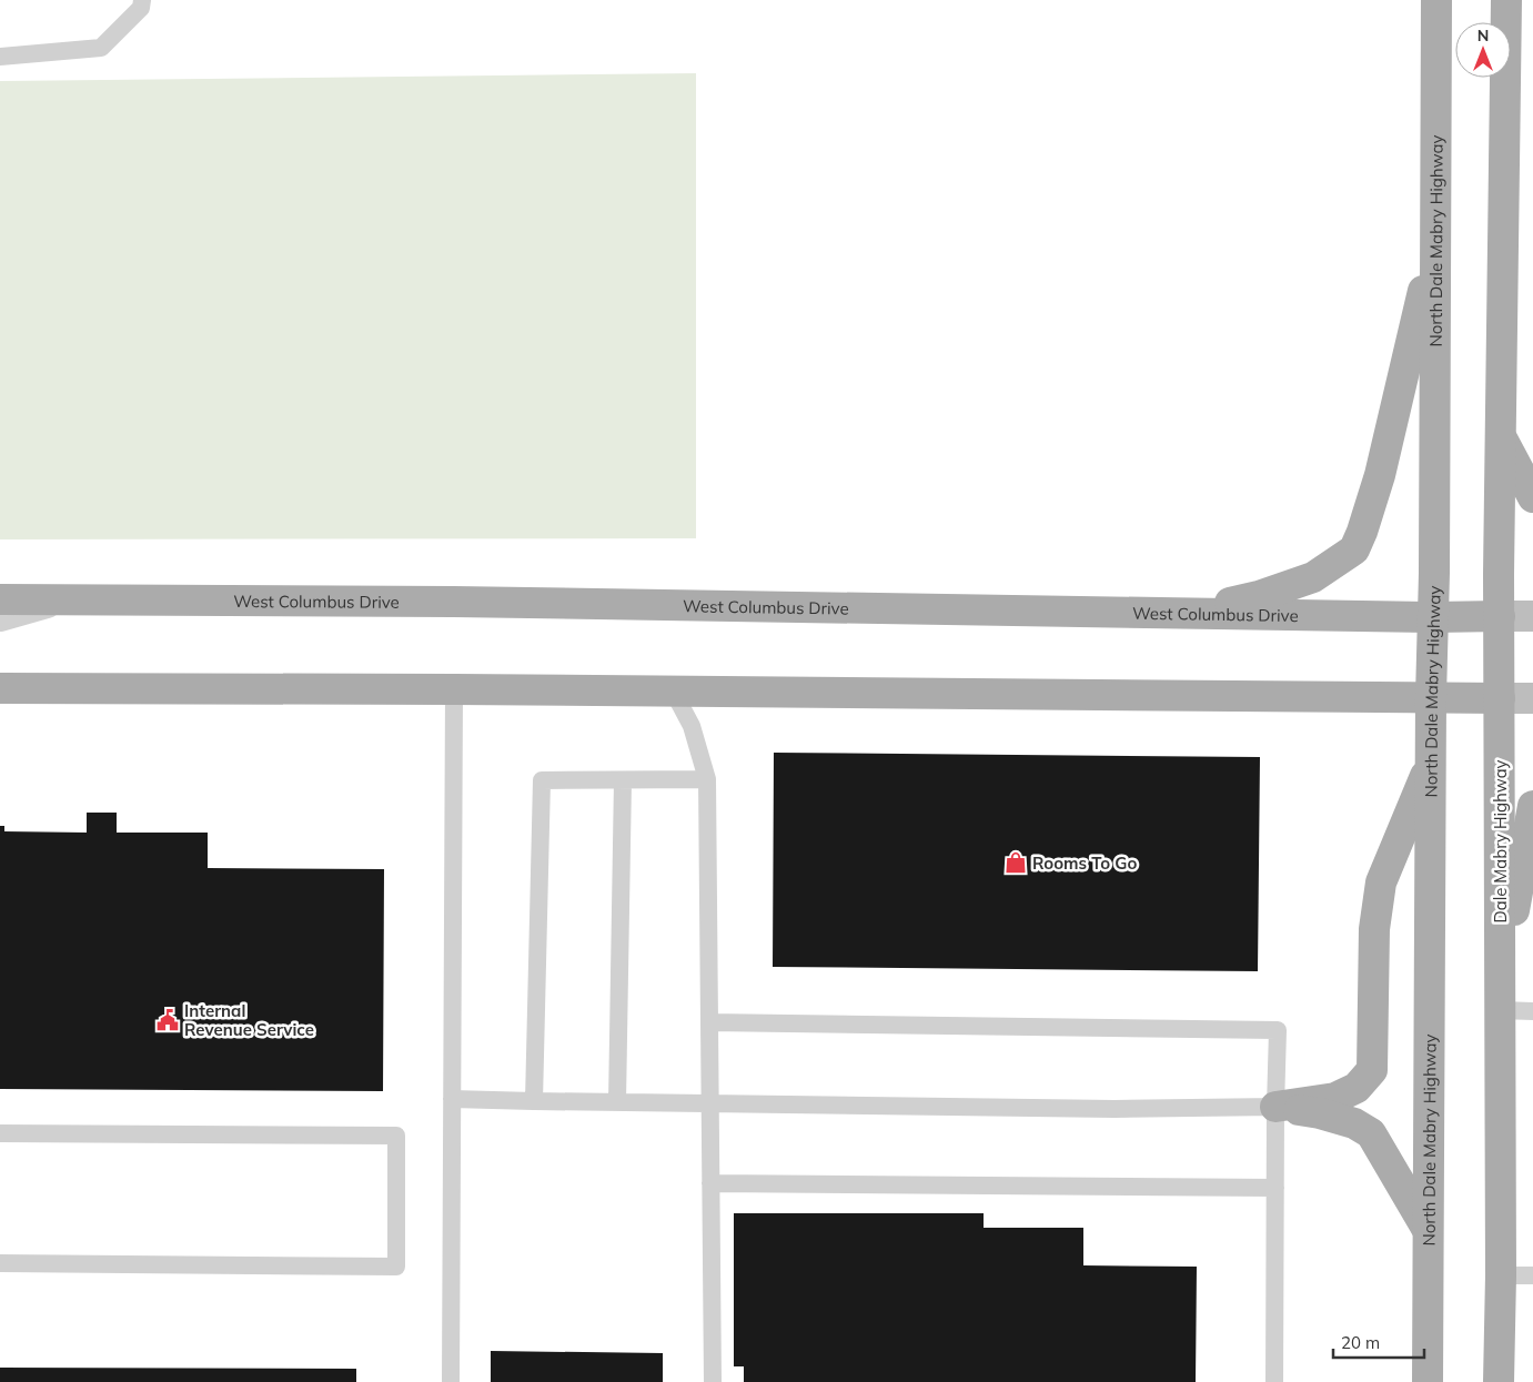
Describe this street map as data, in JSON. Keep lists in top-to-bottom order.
{
  "streets": {
    "main road": ["North Dale Mabry Highway", "West Columbus Drive", "Dale Mabry Highway"]
  },
  "crossings": [
    ["North Dale Mabry Highway", "West Columbus Drive"]
  ],
  "places": {
    "shop": ["Rooms To Go"],
    "public building": ["Internal Revenue Service"]
  },
  "scale_bar": "20 m",
  "north": "top"
}
